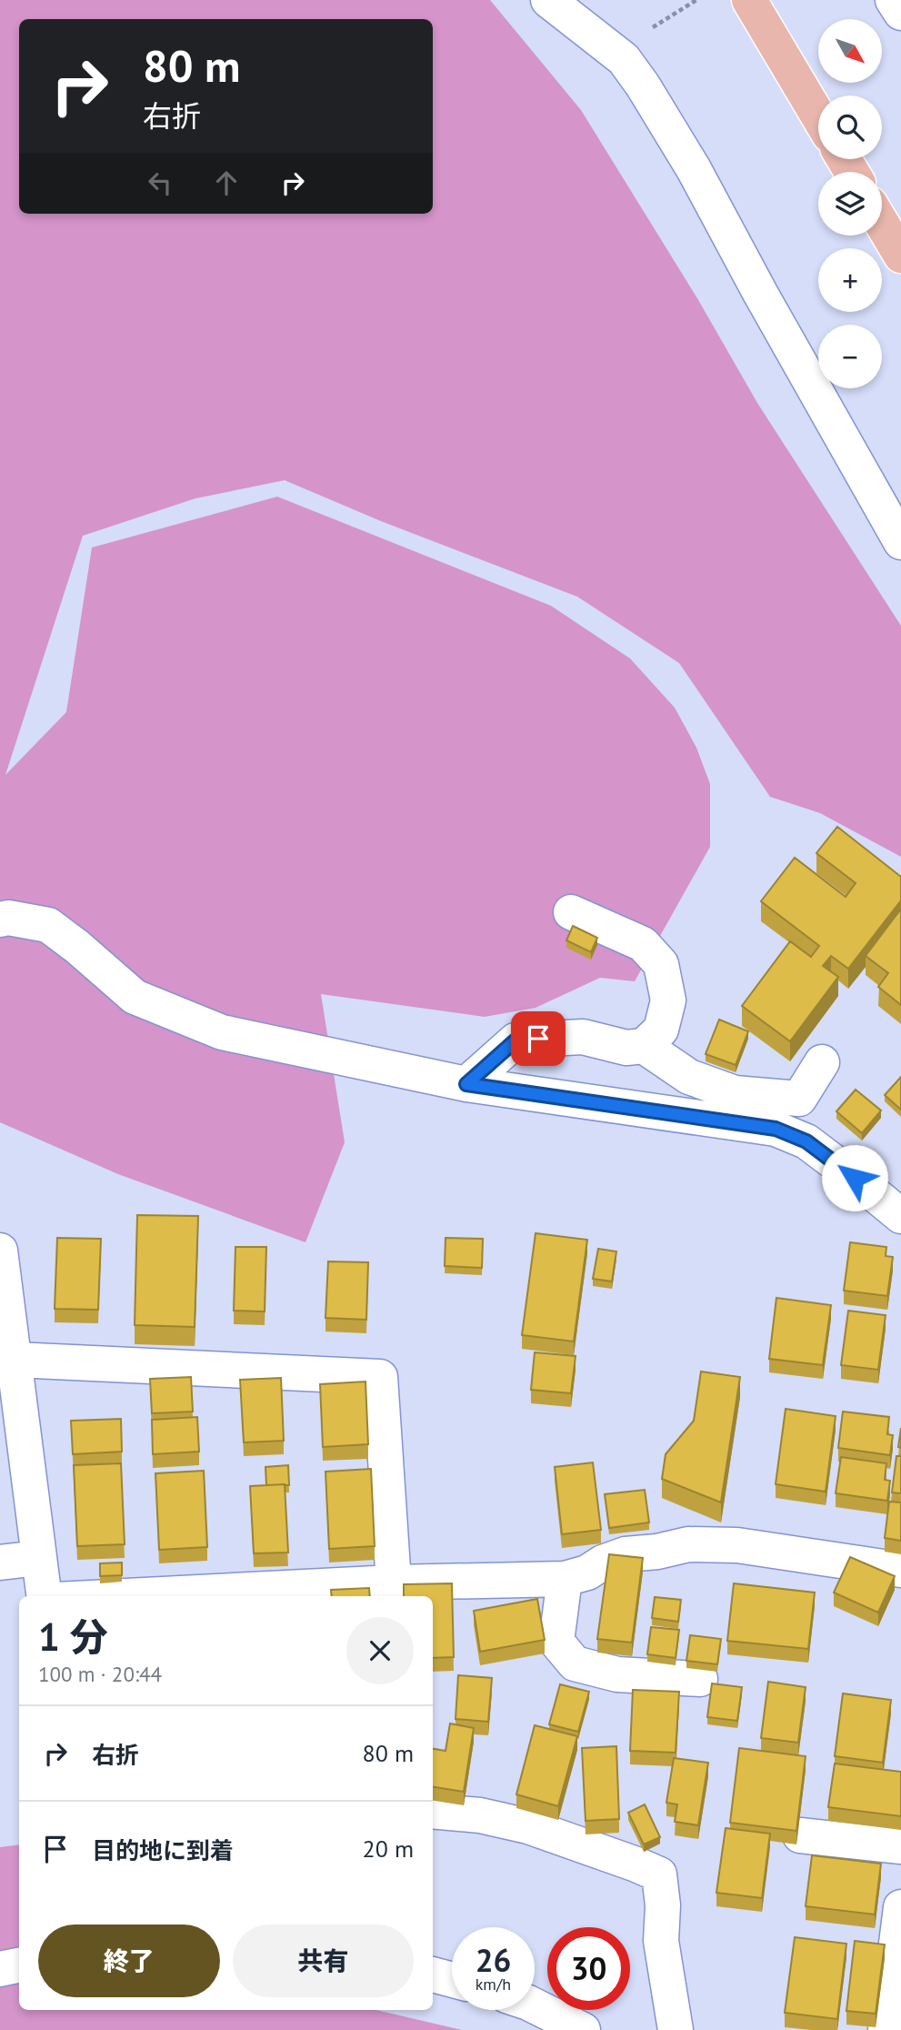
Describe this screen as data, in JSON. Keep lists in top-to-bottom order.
{
  "north": "bottom right",
  "page": {
    "map_buttons": ["+", "−"],
    "turn": ["80 m", "右折"],
    "heading": ["1 分", "100 m · 20:44"],
    "list": [
      {
        "name": "右折",
        "value": "80 m"
      },
      {
        "name": "目的地に到着",
        "value": "20 m"
      }
    ],
    "buttons": ["終了", "共有"],
    "speed": "26 km/h",
    "limit": "30"
  }
}
